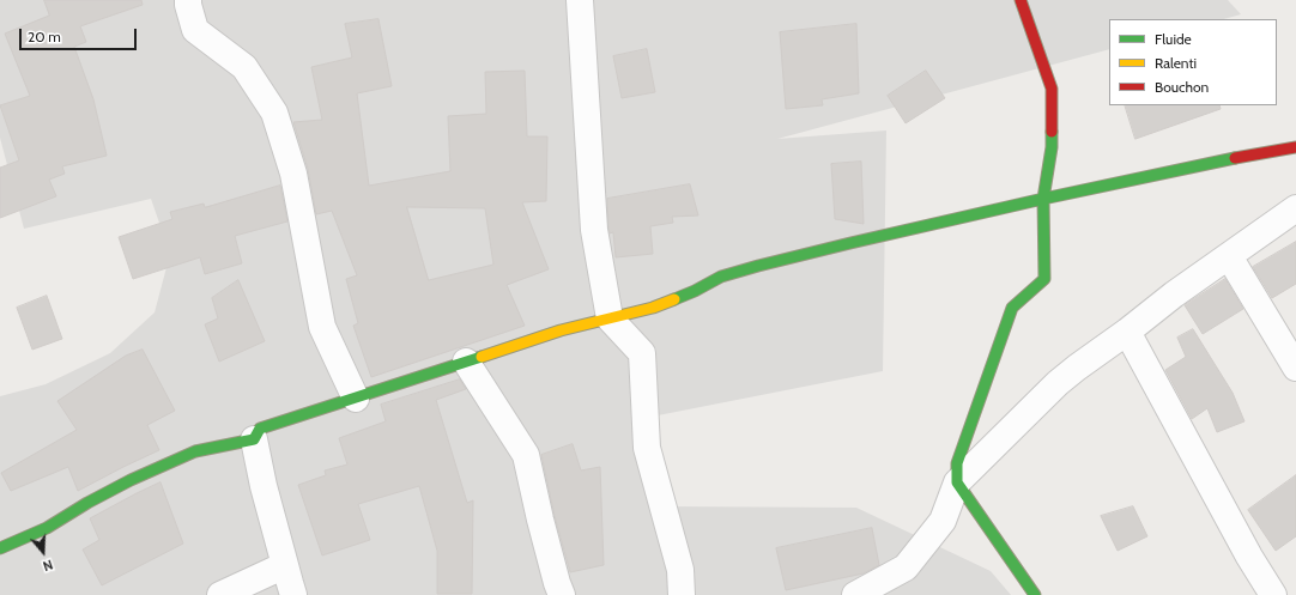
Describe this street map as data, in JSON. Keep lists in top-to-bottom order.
{
  "legend": ["Fluide", "Ralenti", "Bouchon"],
  "scale_bar": "20 m",
  "north": "bottom"
}
